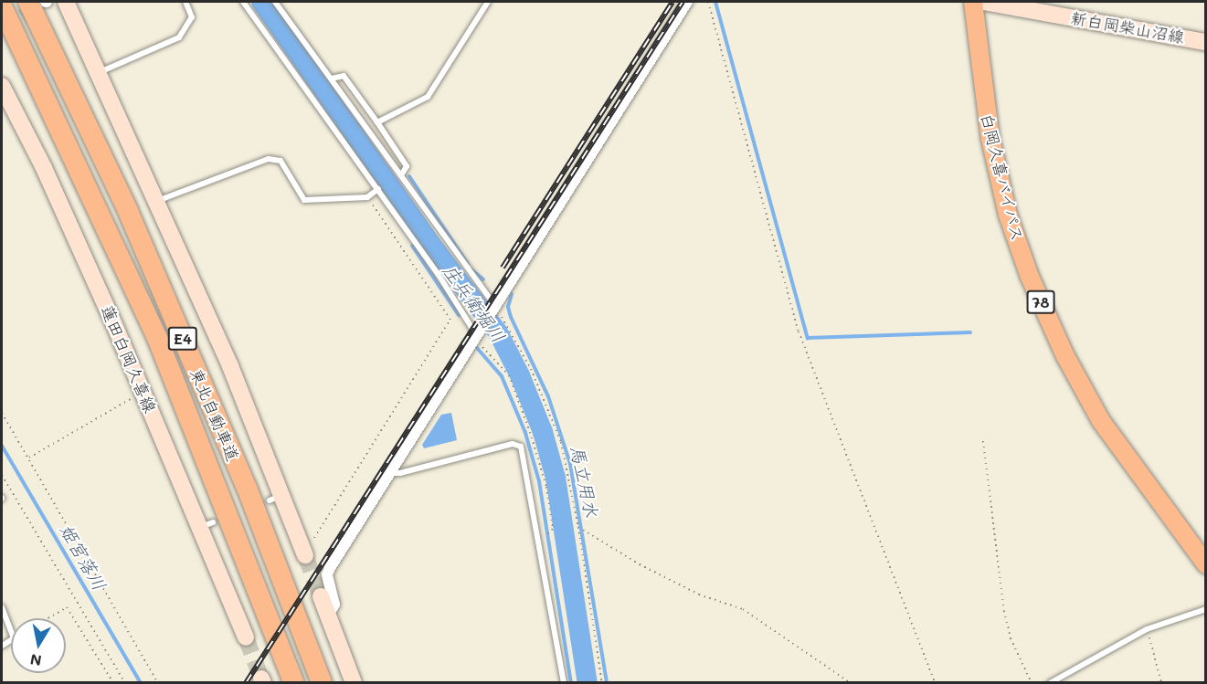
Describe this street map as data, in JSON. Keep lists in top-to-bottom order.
{
  "streets": {
    "highway": ["E4", "東北自動車道"],
    "main road": ["白岡久喜バイパス", "78"],
    "street": ["新白岡柴山沼線", "蓮田白岡久喜線"]
  },
  "water": ["庄兵衛堀川", "馬立用水", "姫宮落川"],
  "north": "bottom"
}
